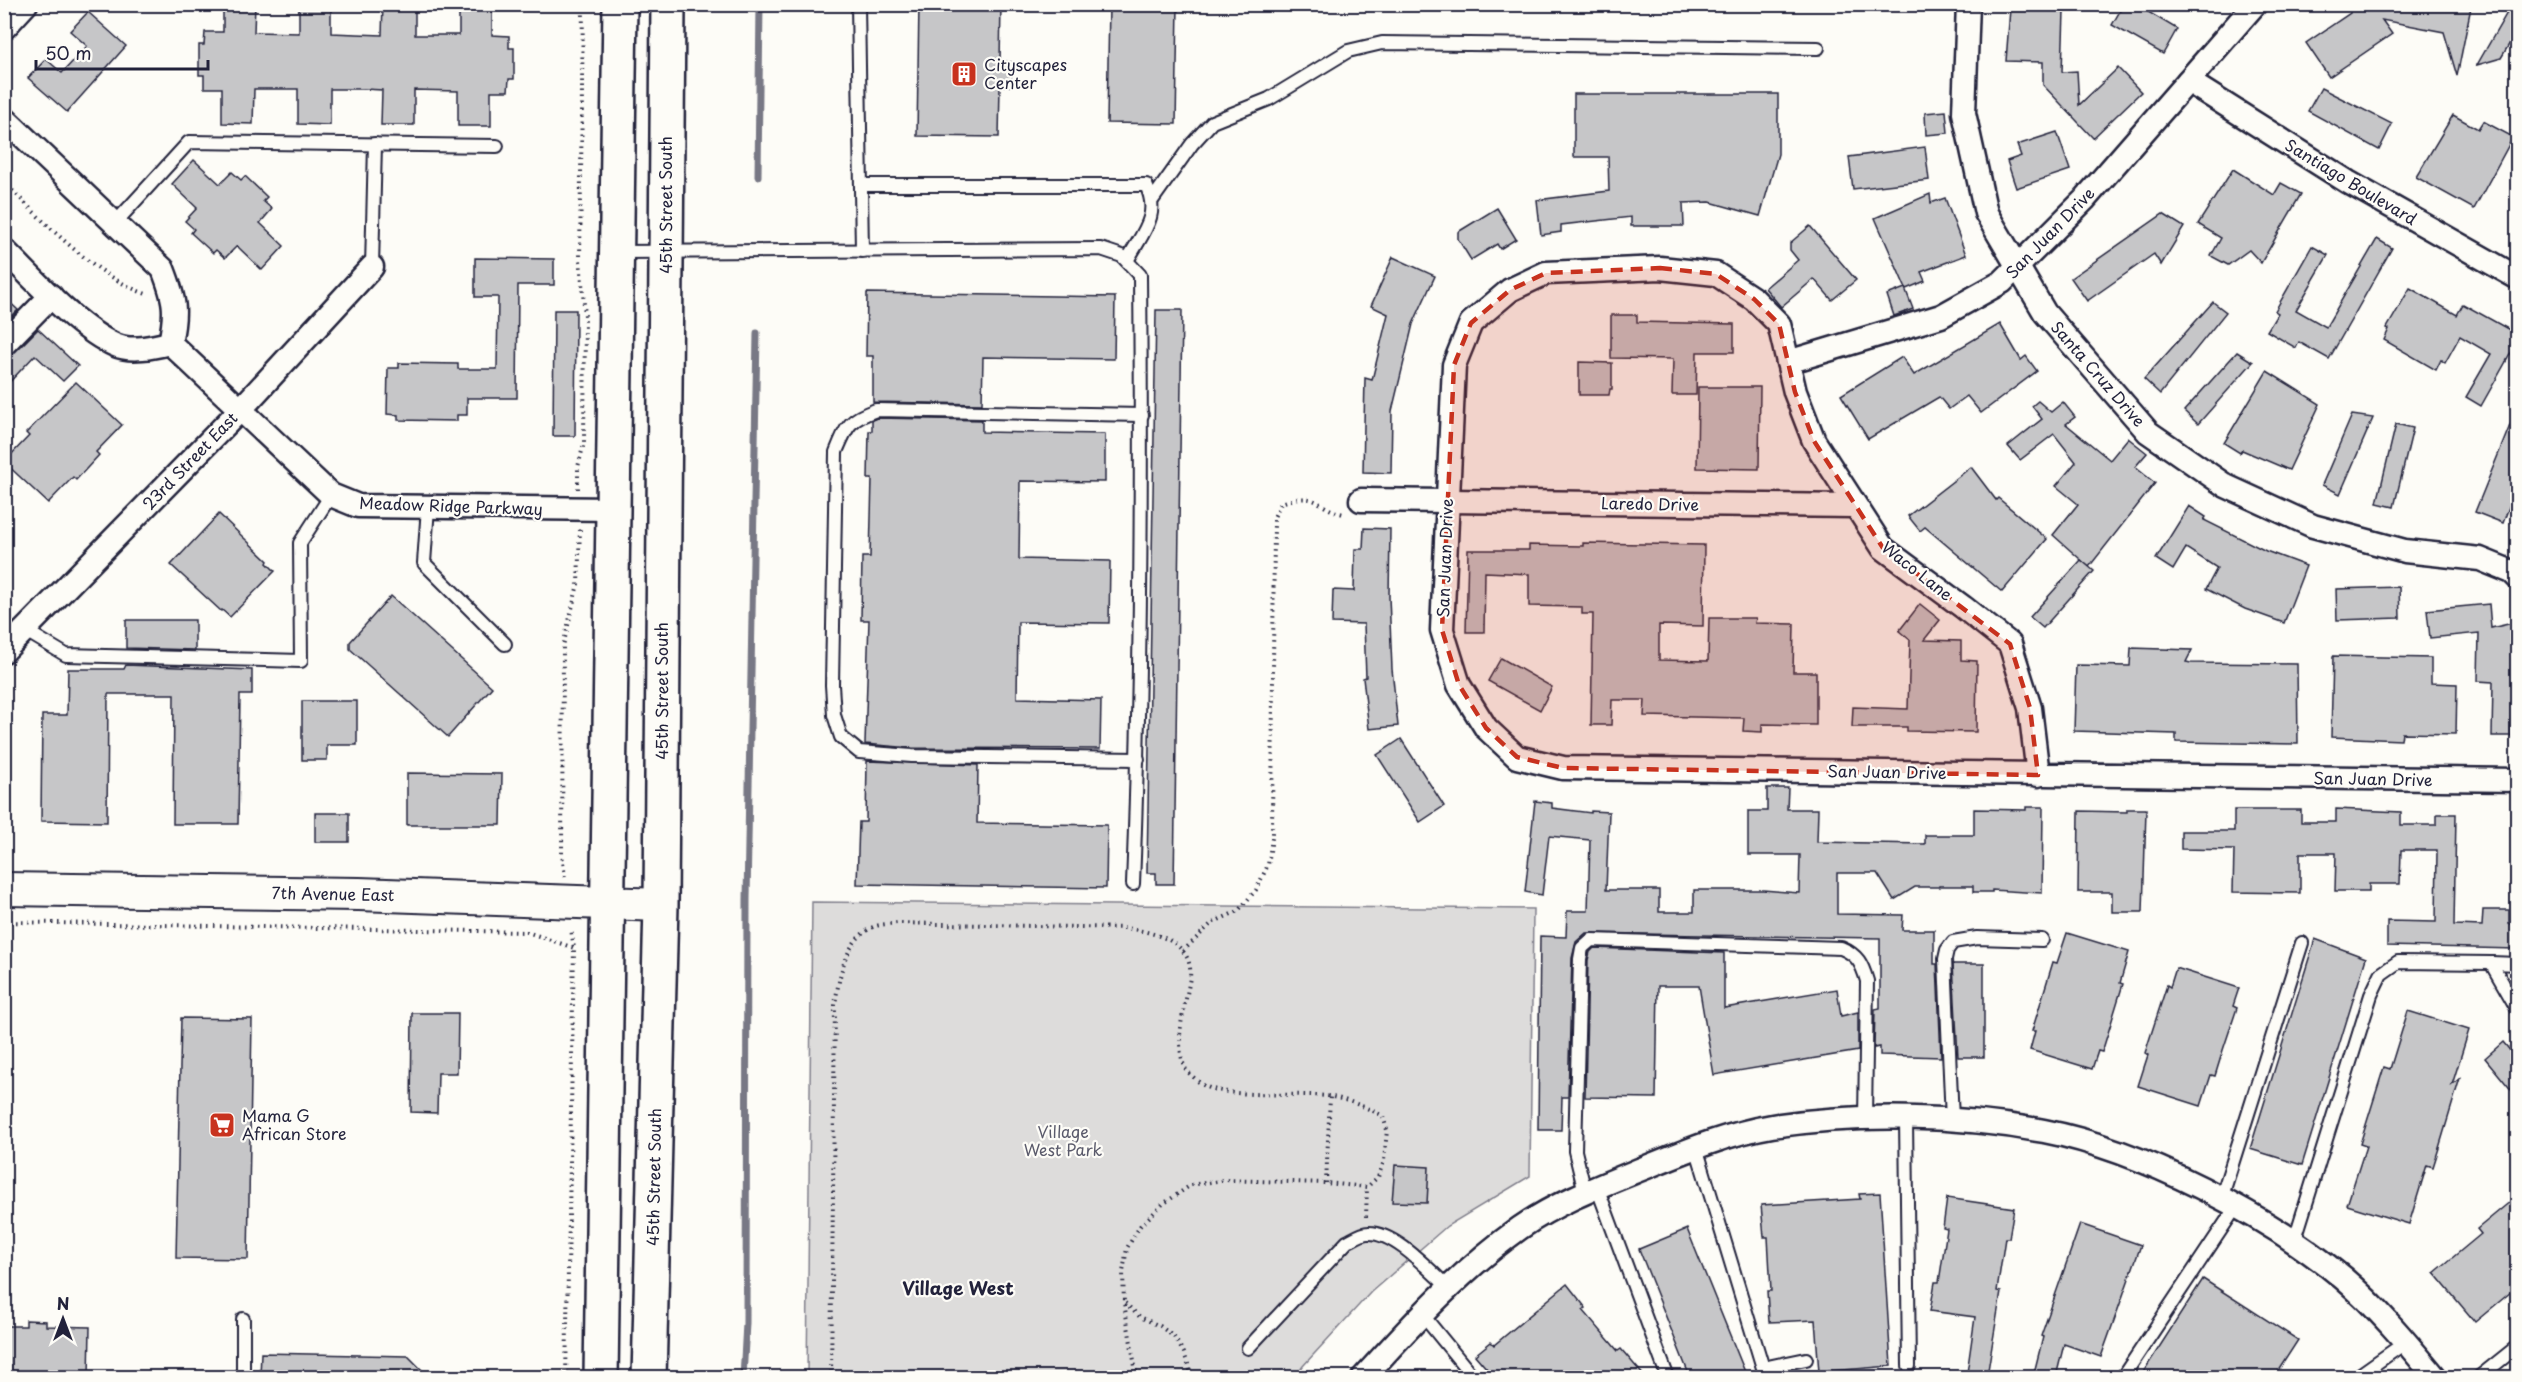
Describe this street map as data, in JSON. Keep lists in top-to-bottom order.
{
  "streets": {
    "main road": ["45th Street South"],
    "street": [
      "Santiago Boulevard",
      "San Juan Drive",
      "Santa Cruz Drive",
      "23rd Street East",
      "Laredo Drive",
      "Meadow Ridge Parkway",
      "Waco Lane",
      "7th Avenue East"
    ]
  },
  "crossings": [
    ["Santiago Boulevard", "San Juan Drive"],
    ["45th Street South", "7th Avenue East"],
    ["San Juan Drive", "Santa Cruz Drive"],
    ["San Juan Drive", "Laredo Drive"],
    ["San Juan Drive", "Waco Lane"],
    ["23rd Street East", "Meadow Ridge Parkway"],
    ["Laredo Drive", "Waco Lane"]
  ],
  "districts": ["Village West"],
  "parks": ["Village West Park"],
  "places": {
    "building": ["Cityscapes Center"],
    "supermarket": ["Mama G African Store"]
  },
  "scale_bar": "50 m",
  "north": "top"
}
